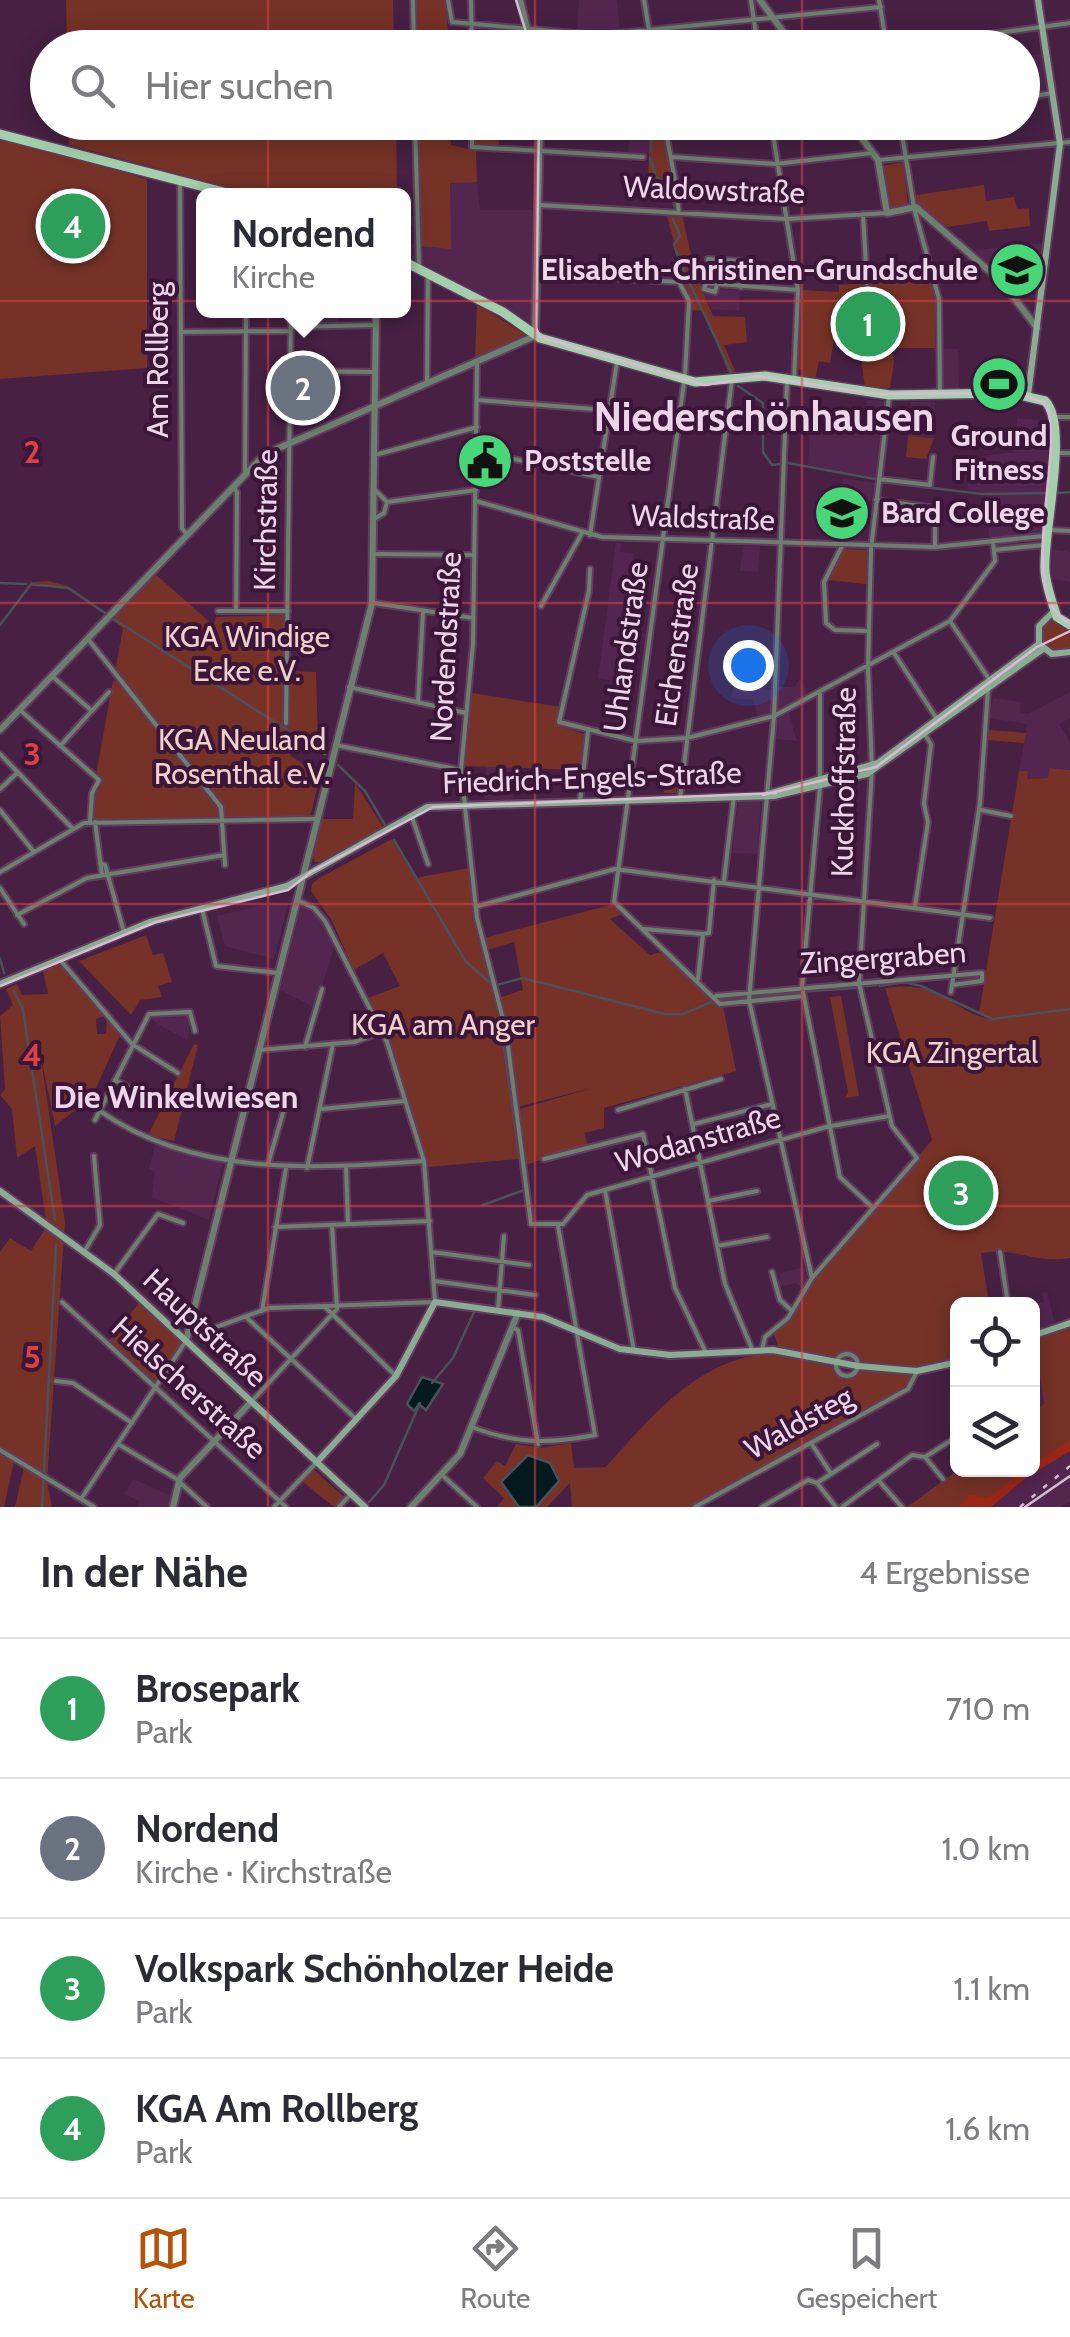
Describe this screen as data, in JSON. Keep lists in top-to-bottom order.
{
  "streets": {
    "main road": ["Friedrich-Engels-Straße", "Hauptstraße"],
    "street": [
      "Waldowstraße",
      "Am Rollberg",
      "Waldstraße",
      "Kirchstraße",
      "Eichenstraße",
      "Nordendstraße",
      "Uhlandstraße",
      "Kuckhoffstraße",
      "Zingergraben",
      "Wodanstraße",
      "Hielscherstraße",
      "Waldsteg"
    ]
  },
  "crossings": [
    ["Waldstraße", "Eichenstraße"],
    ["Waldstraße", "Nordendstraße"],
    ["Waldstraße", "Uhlandstraße"],
    ["Waldstraße", "Kuckhoffstraße"],
    ["Eichenstraße", "Friedrich-Engels-Straße"],
    ["Nordendstraße", "Friedrich-Engels-Straße"],
    ["Nordendstraße", "Wodanstraße"],
    ["Uhlandstraße", "Friedrich-Engels-Straße"],
    ["Uhlandstraße", "Zingergraben"],
    ["Friedrich-Engels-Straße", "Kuckhoffstraße"],
    ["Kuckhoffstraße", "Zingergraben"],
    ["Kuckhoffstraße", "Wodanstraße"]
  ],
  "districts": ["Niederschönhausen", "Die Winkelwiesen"],
  "parks": [
    "KGA Windige Ecke e.V.",
    "KGA Neuland Rosenthal e.V.",
    "KGA am Anger",
    "KGA Zingertal"
  ],
  "places": {
    "school or university": ["Elisabeth-Christinen-Grundschule", "Bard College"],
    "sports": ["Ground Fitness"],
    "public building": ["Poststelle"]
  },
  "page": {
    "search": "Hier suchen",
    "popup": ["Nordend", "Kirche"],
    "pins": [
      "4",
      "1",
      "2",
      "3"
    ],
    "heading": ["In der Nähe", "4 Ergebnisse"],
    "list": [
      {
        "mark": "1",
        "name": "Brosepark",
        "note": "Park",
        "value": "710 m"
      },
      {
        "mark": "2",
        "name": "Nordend",
        "note": "Kirche · Kirchstraße",
        "value": "1.0 km"
      },
      {
        "mark": "3",
        "name": "Volkspark Schönholzer Heide",
        "note": "Park",
        "value": "1.1 km"
      },
      {
        "mark": "4",
        "name": "KGA Am Rollberg",
        "note": "Park",
        "value": "1.6 km"
      }
    ],
    "nav": ["Karte", "Route", "Gespeichert"]
  },
  "grid": {
    "rows": [
      "2",
      "3",
      "4",
      "5"
    ]
  }
}
